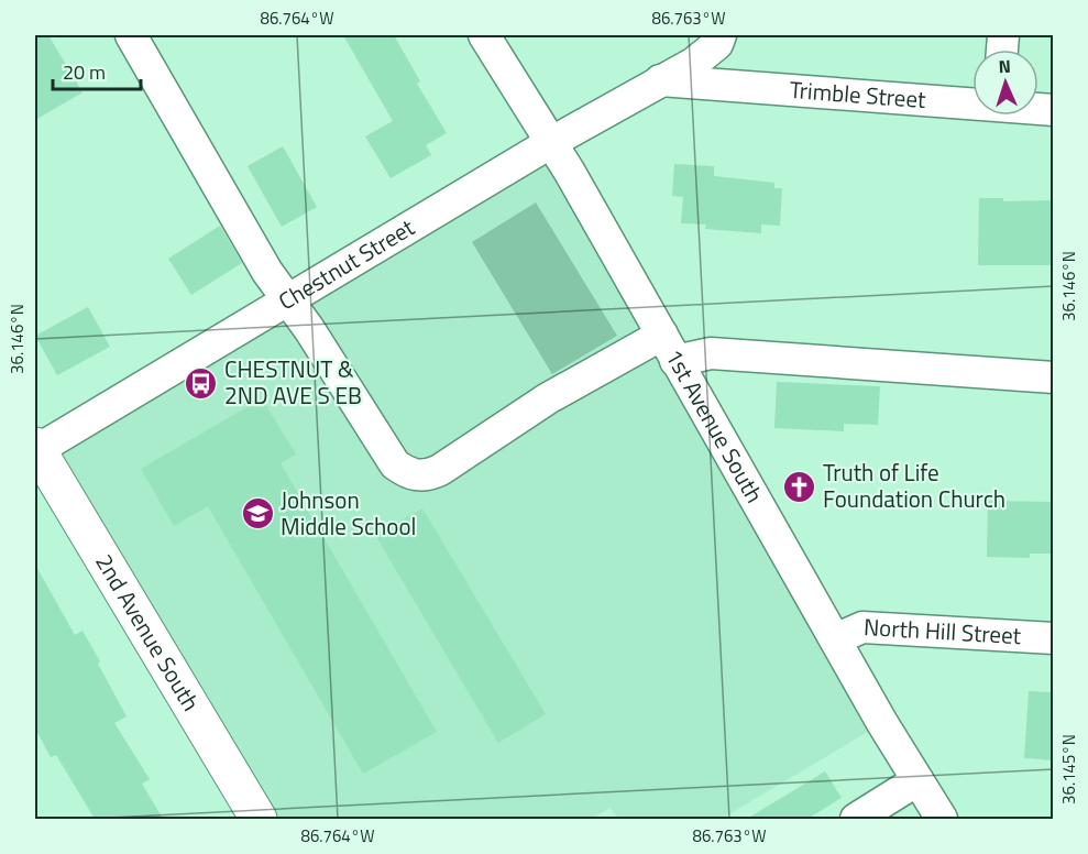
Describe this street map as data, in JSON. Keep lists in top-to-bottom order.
{
  "streets": {
    "main road": ["2nd Avenue South"],
    "street": [
      "Trimble Street",
      "Chestnut Street",
      "1st Avenue South",
      "North Hill Street"
    ]
  },
  "crossings": [
    ["Trimble Street", "Chestnut Street"],
    ["Chestnut Street", "1st Avenue South"],
    ["Chestnut Street", "2nd Avenue South"],
    ["1st Avenue South", "North Hill Street"]
  ],
  "places": {
    "bus stop": ["CHESTNUT & 2ND AVE S EB"],
    "church": ["Truth of Life Foundation Church"],
    "school or university": ["Johnson Middle School"]
  },
  "scale_bar": "20 m",
  "north": "top",
  "coordinates": [
    "86.764°W",
    "86.763°W",
    "36.146°N",
    "36.145°N"
  ]
}
